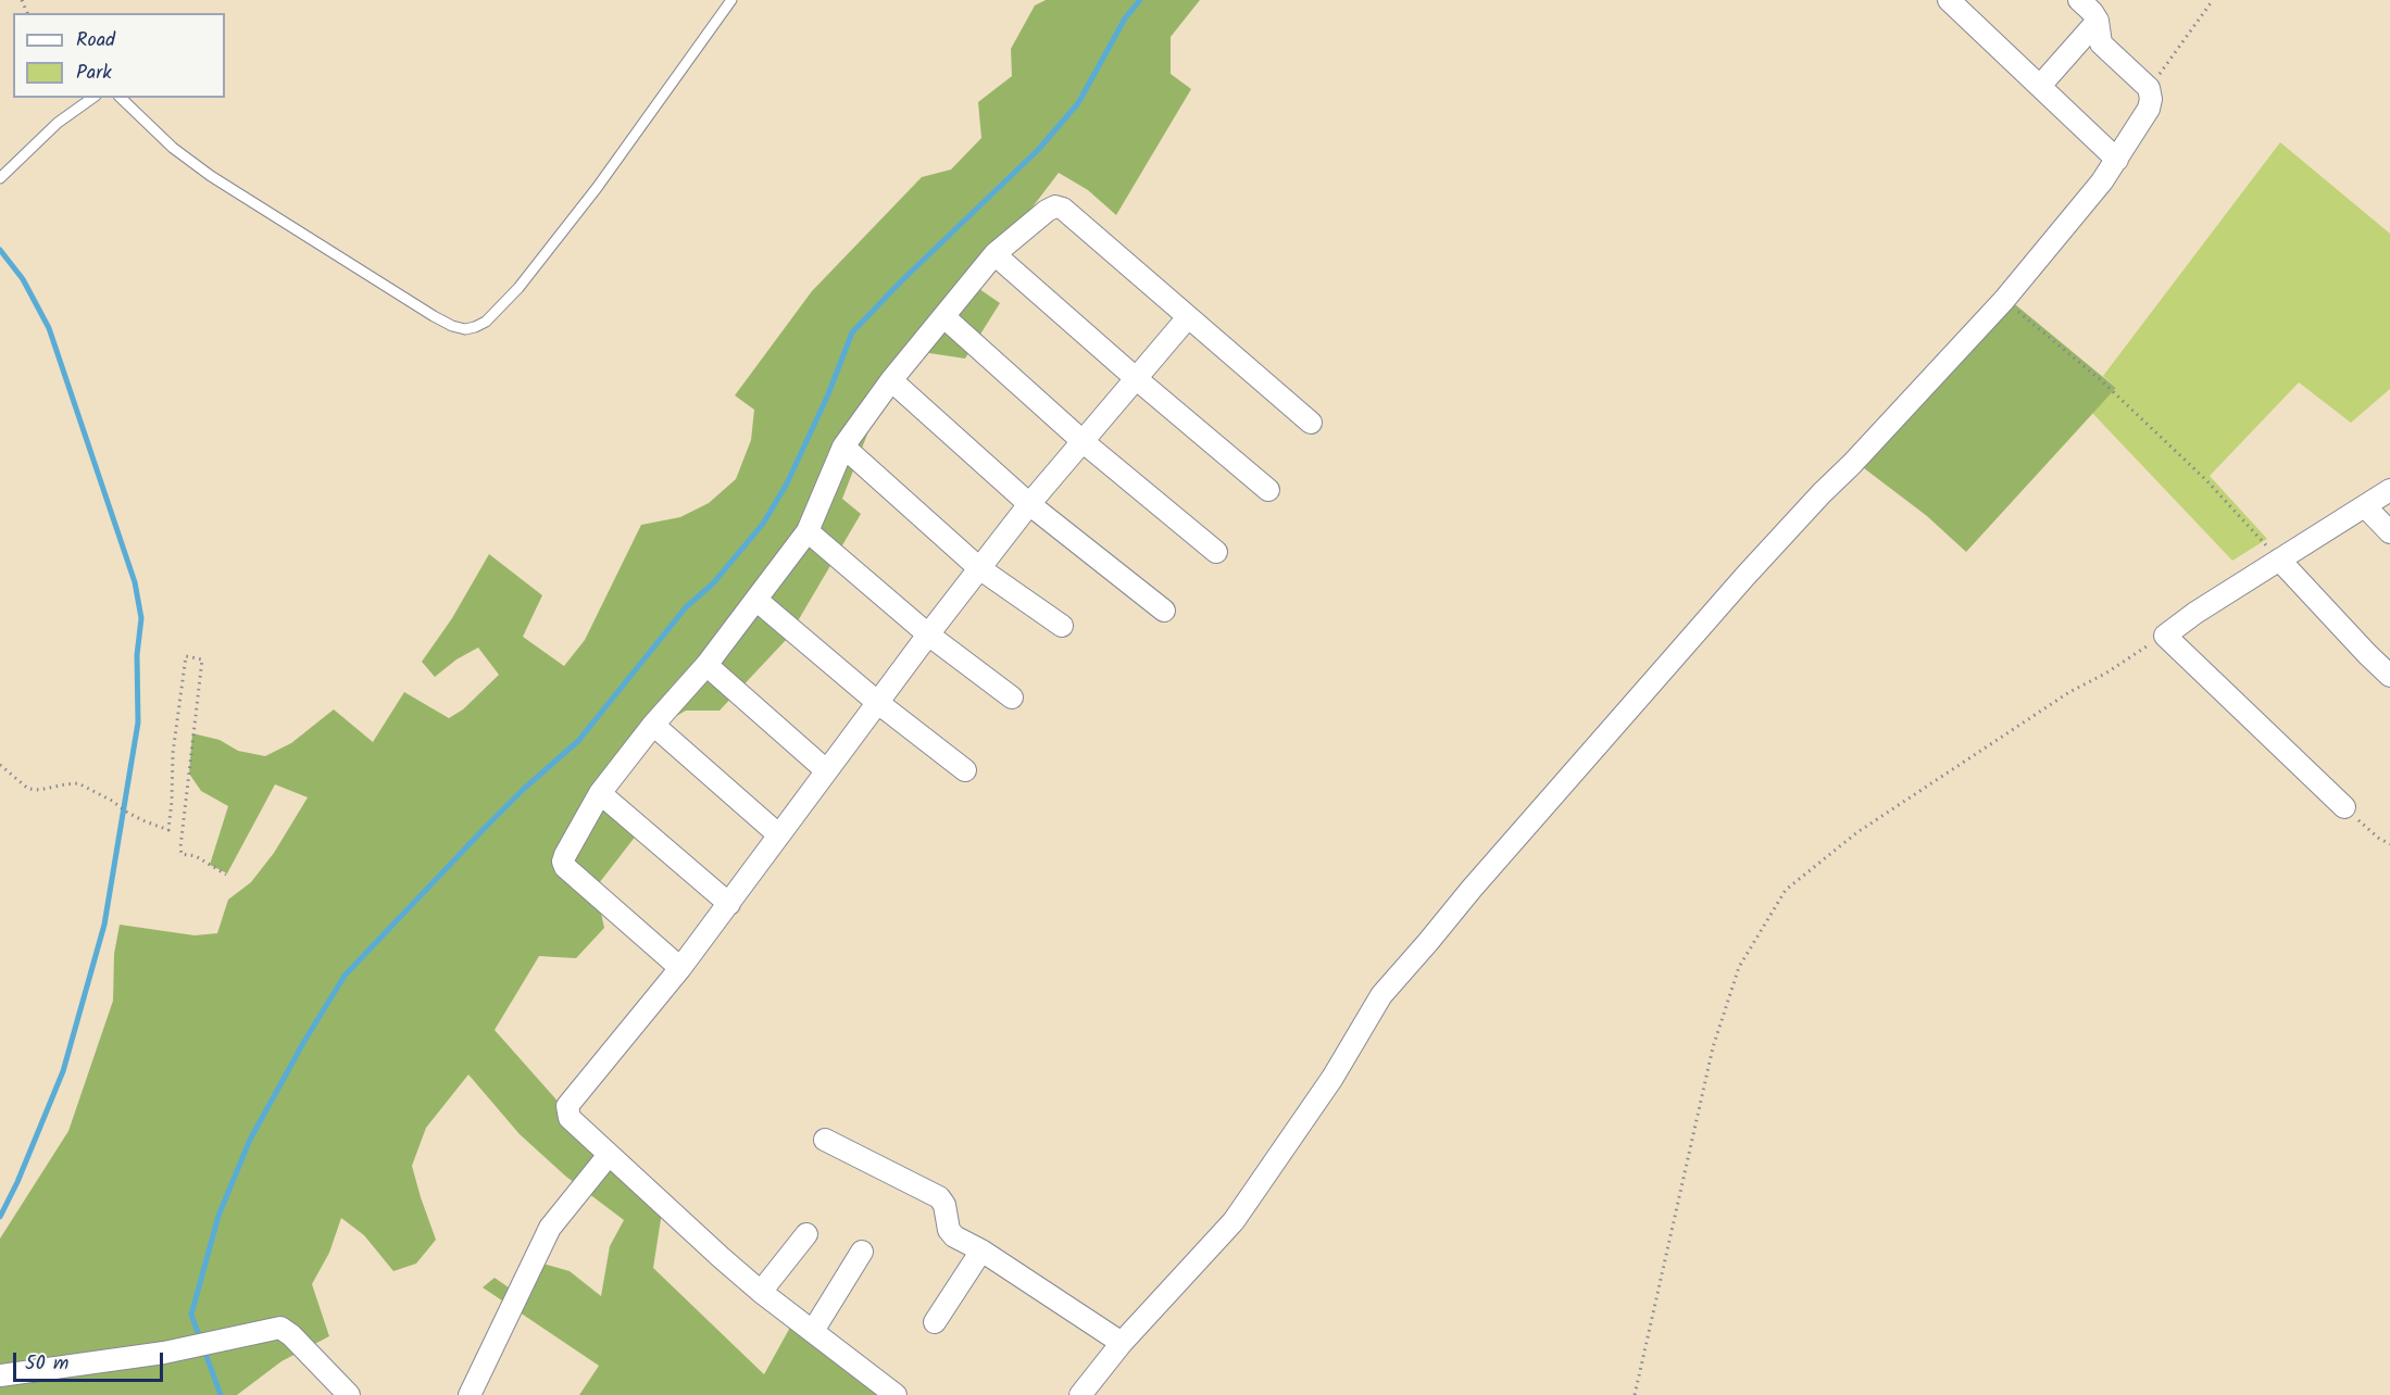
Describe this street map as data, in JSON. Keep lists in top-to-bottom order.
{
  "legend": ["Road", "Park"],
  "scale_bar": "50 m"
}
